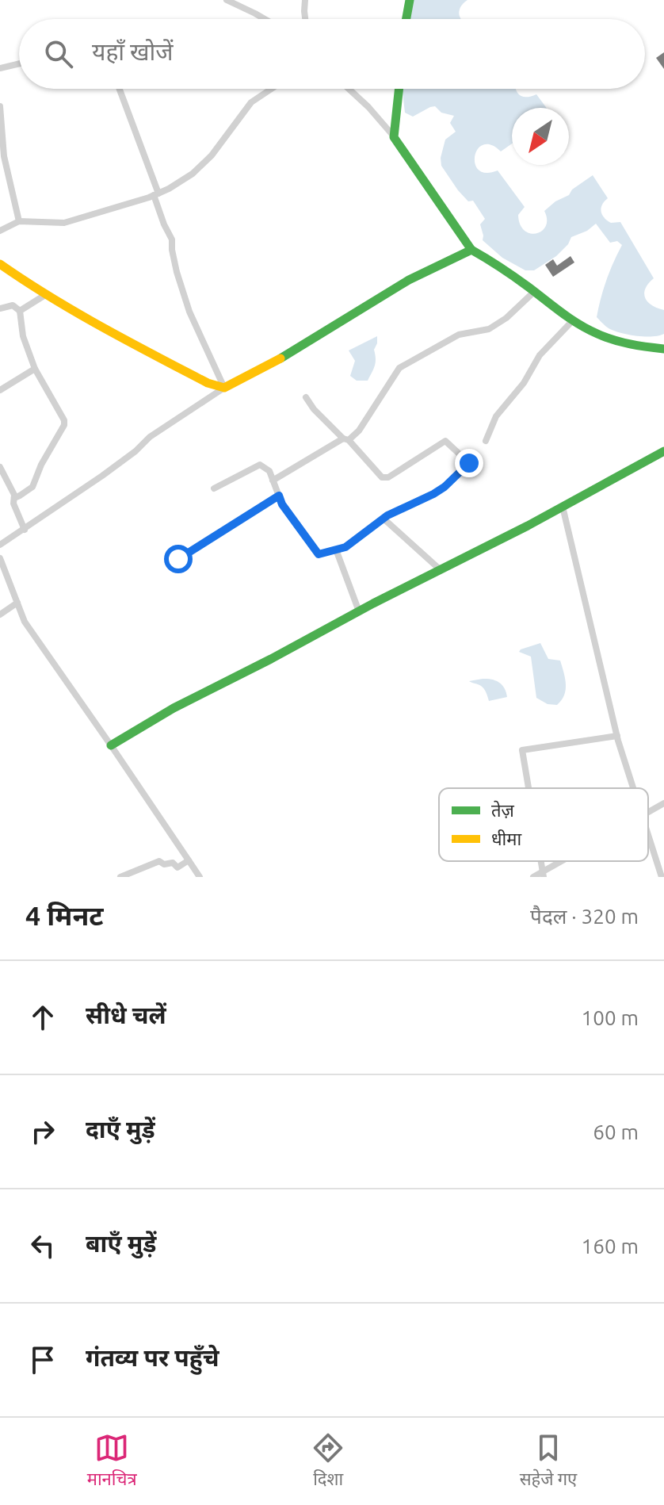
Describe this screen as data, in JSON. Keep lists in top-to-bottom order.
{
  "legend": ["तेज़", "धीमा"],
  "north": "bottom left",
  "page": {
    "search": "यहाँ खोजें",
    "heading": ["4 मिनट", "पैदल · 320 m"],
    "list": [
      ["सीधे चलें", "100 m"],
      ["दाएँ मुड़ें", "60 m"],
      ["बाएँ मुड़ें", "160 m"],
      "गंतव्य पर पहुँचे"
    ],
    "nav": ["मानचित्र", "दिशा", "सहेजे गए"]
  }
}
